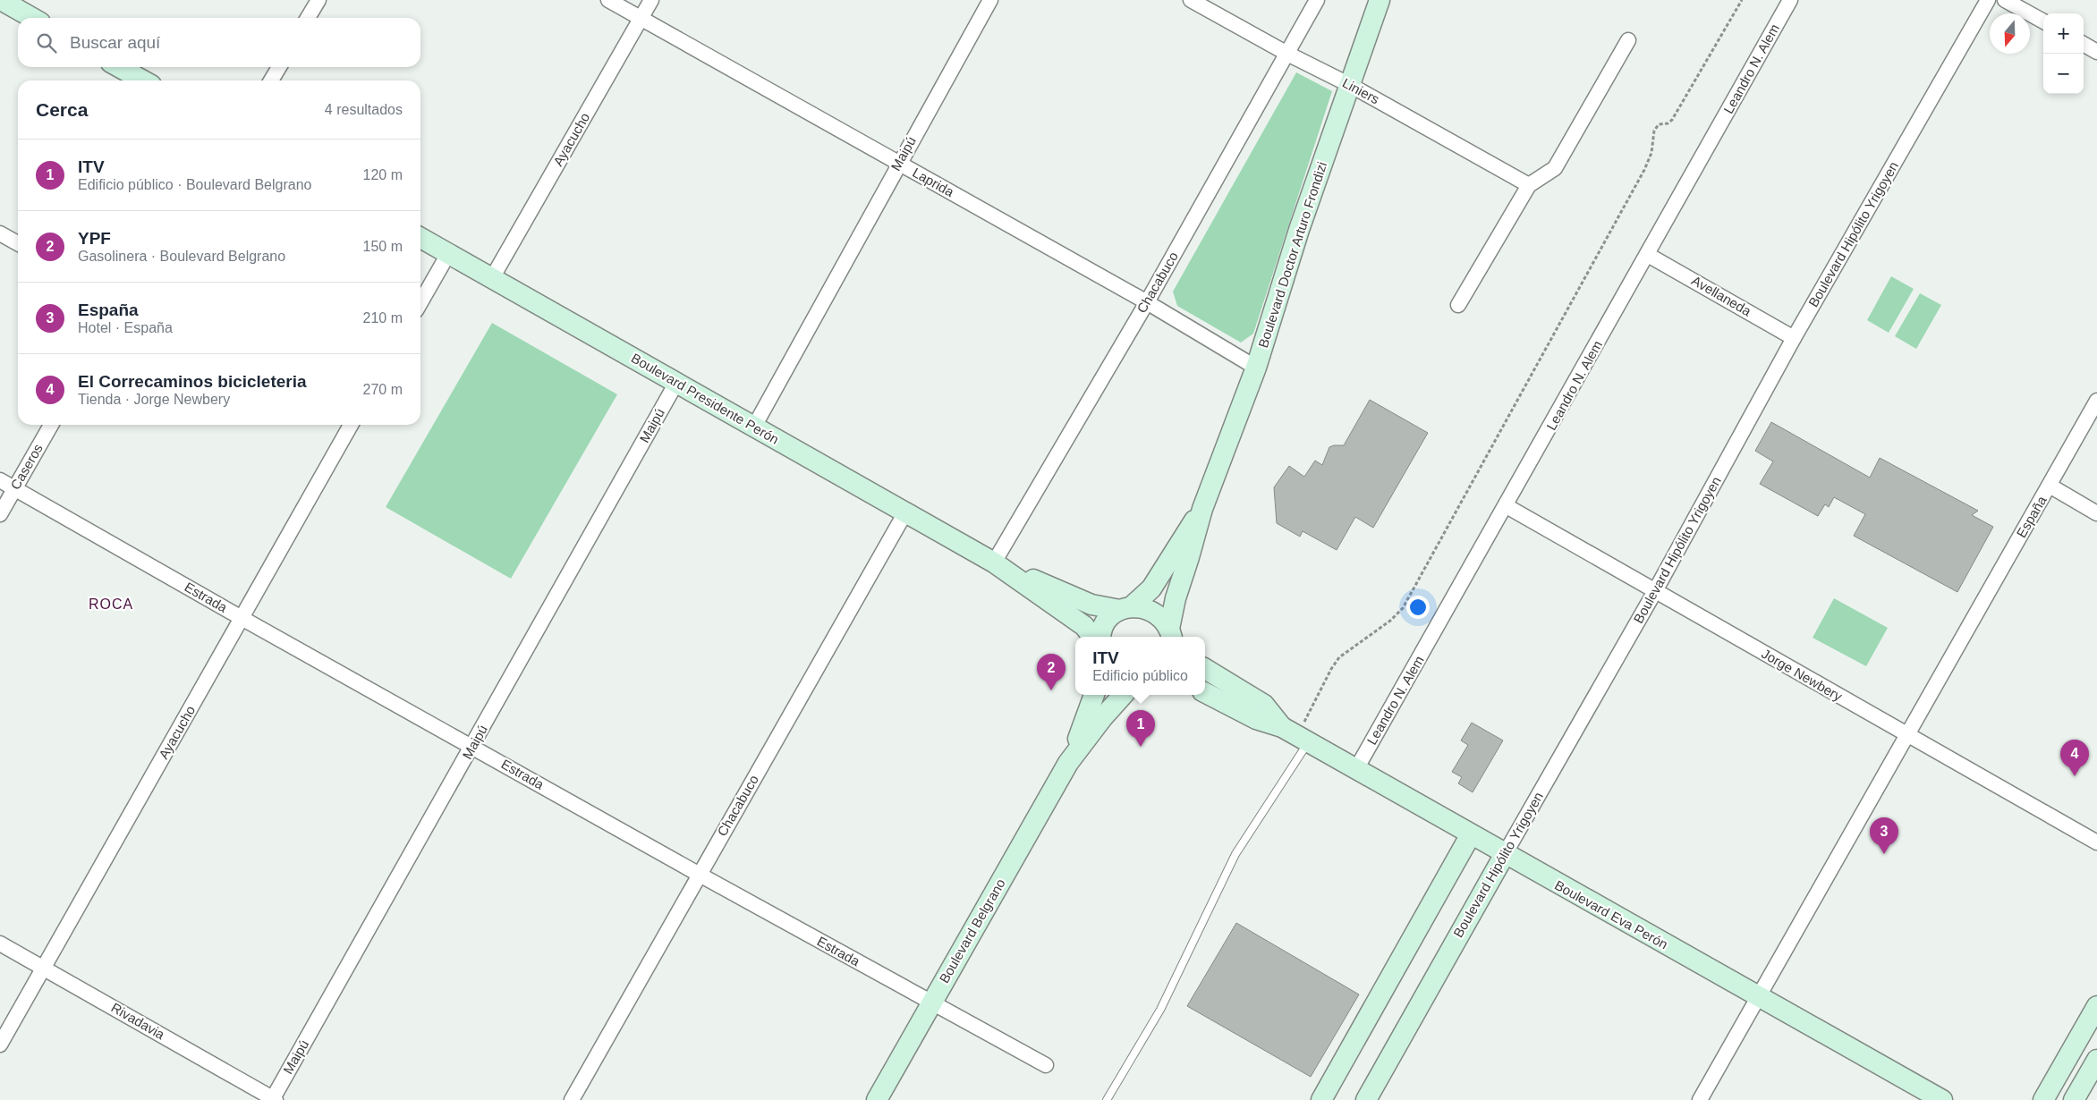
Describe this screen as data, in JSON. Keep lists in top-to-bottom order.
{
  "streets": {
    "street": [
      "Leandro N. Alem",
      "Liniers",
      "Ayacucho",
      "Maipú",
      "Laprida",
      "Boulevard Hipólito Yrigoyen",
      "Boulevard Doctor Arturo Frondizi",
      "Chacabuco",
      "Avellaneda",
      "Boulevard Presidente Perón",
      "Caseros",
      "España",
      "Estrada",
      "Jorge Newbery",
      "Boulevard Eva Perón",
      "Boulevard Belgrano",
      "Rivadavia"
    ]
  },
  "crossings": [
    ["Leandro N. Alem", "Avellaneda"],
    ["Leandro N. Alem", "Jorge Newbery"],
    ["Leandro N. Alem", "Boulevard Eva Perón"],
    ["Liniers", "Boulevard Doctor Arturo Frondizi"],
    ["Liniers", "Chacabuco"],
    ["Ayacucho", "Laprida"],
    ["Ayacucho", "Boulevard Presidente Perón"],
    ["Ayacucho", "Estrada"],
    ["Ayacucho", "Rivadavia"],
    ["Maipú", "Laprida"],
    ["Maipú", "Boulevard Presidente Perón"],
    ["Maipú", "Estrada"],
    ["Maipú", "Rivadavia"],
    ["Laprida", "Boulevard Doctor Arturo Frondizi"],
    ["Laprida", "Chacabuco"],
    ["Boulevard Hipólito Yrigoyen", "Avellaneda"],
    ["Boulevard Hipólito Yrigoyen", "Jorge Newbery"],
    ["Boulevard Hipólito Yrigoyen", "Boulevard Eva Perón"],
    ["Boulevard Doctor Arturo Frondizi", "Boulevard Presidente Perón"],
    ["Chacabuco", "Boulevard Presidente Perón"],
    ["Chacabuco", "Estrada"],
    ["Caseros", "Estrada"],
    ["España", "Jorge Newbery"],
    ["España", "Boulevard Eva Perón"],
    ["Estrada", "Boulevard Belgrano"]
  ],
  "districts": ["ROCA"],
  "north": "bottom",
  "page": {
    "map_buttons": ["+", "−"],
    "search": "Buscar aquí",
    "heading": ["Cerca", "4 resultados"],
    "list": [
      {
        "mark": "1",
        "name": "ITV",
        "note": "Edificio público · Boulevard Belgrano",
        "value": "120 m"
      },
      {
        "mark": "2",
        "name": "YPF",
        "note": "Gasolinera · Boulevard Belgrano",
        "value": "150 m"
      },
      {
        "mark": "3",
        "name": "España",
        "note": "Hotel · España",
        "value": "210 m"
      },
      {
        "mark": "4",
        "name": "El Correcaminos bicicleteria",
        "note": "Tienda · Jorge Newbery",
        "value": "270 m"
      }
    ],
    "popup": ["ITV", "Edificio público"],
    "pins": [
      "2",
      "1",
      "4",
      "3"
    ]
  }
}
